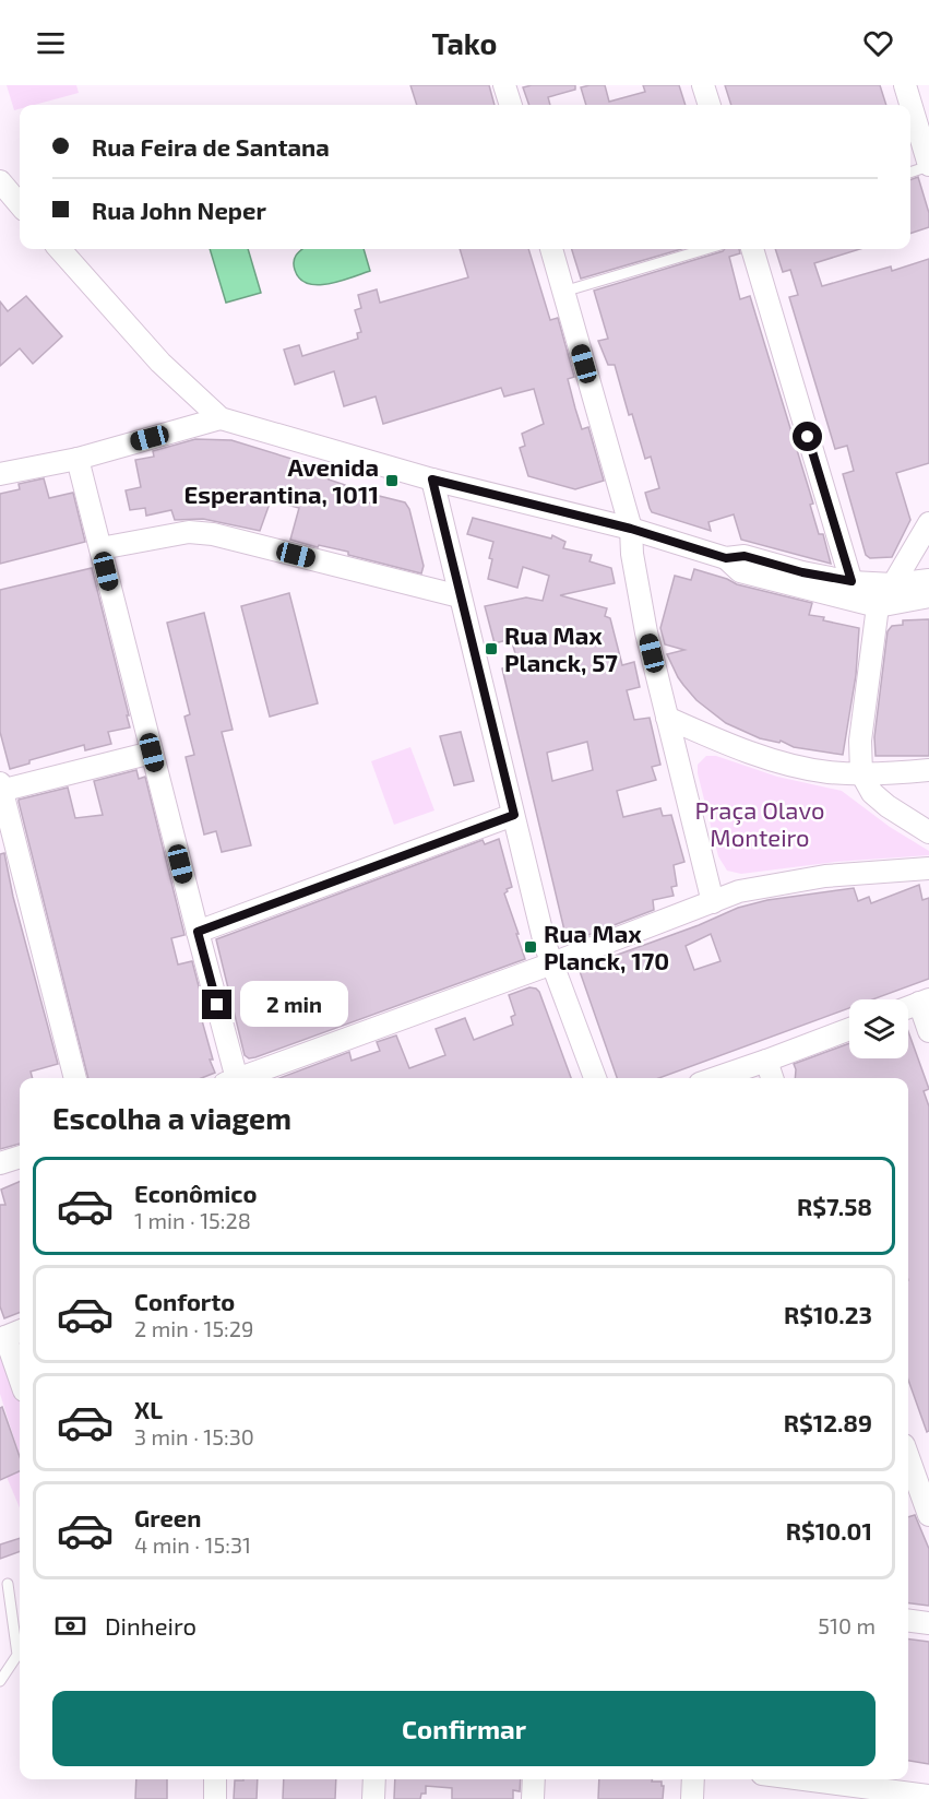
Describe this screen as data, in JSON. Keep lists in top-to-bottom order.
{
  "parks": ["Praça Olavo Monteiro"],
  "places": {
    "transit": ["Avenida Esperantina, 1011", "Rua Max Planck, 57", "Rua Max Planck, 170"]
  },
  "page": {
    "header": "Tako",
    "banner": ["Rua Feira de Santana", "Rua John Neper"],
    "bubble": "2 min",
    "heading": "Escolha a viagem",
    "list": [
      {
        "name": "Econômico",
        "note": "1 min · 15:28",
        "value": "R$7.58"
      },
      {
        "name": "Conforto",
        "note": "2 min · 15:29",
        "value": "R$10.23"
      },
      {
        "name": "XL",
        "note": "3 min · 15:30",
        "value": "R$12.89"
      },
      {
        "name": "Green",
        "note": "4 min · 15:31",
        "value": "R$10.01"
      }
    ],
    "pay": ["Dinheiro", "510 m"],
    "buttons": "Confirmar"
  }
}
